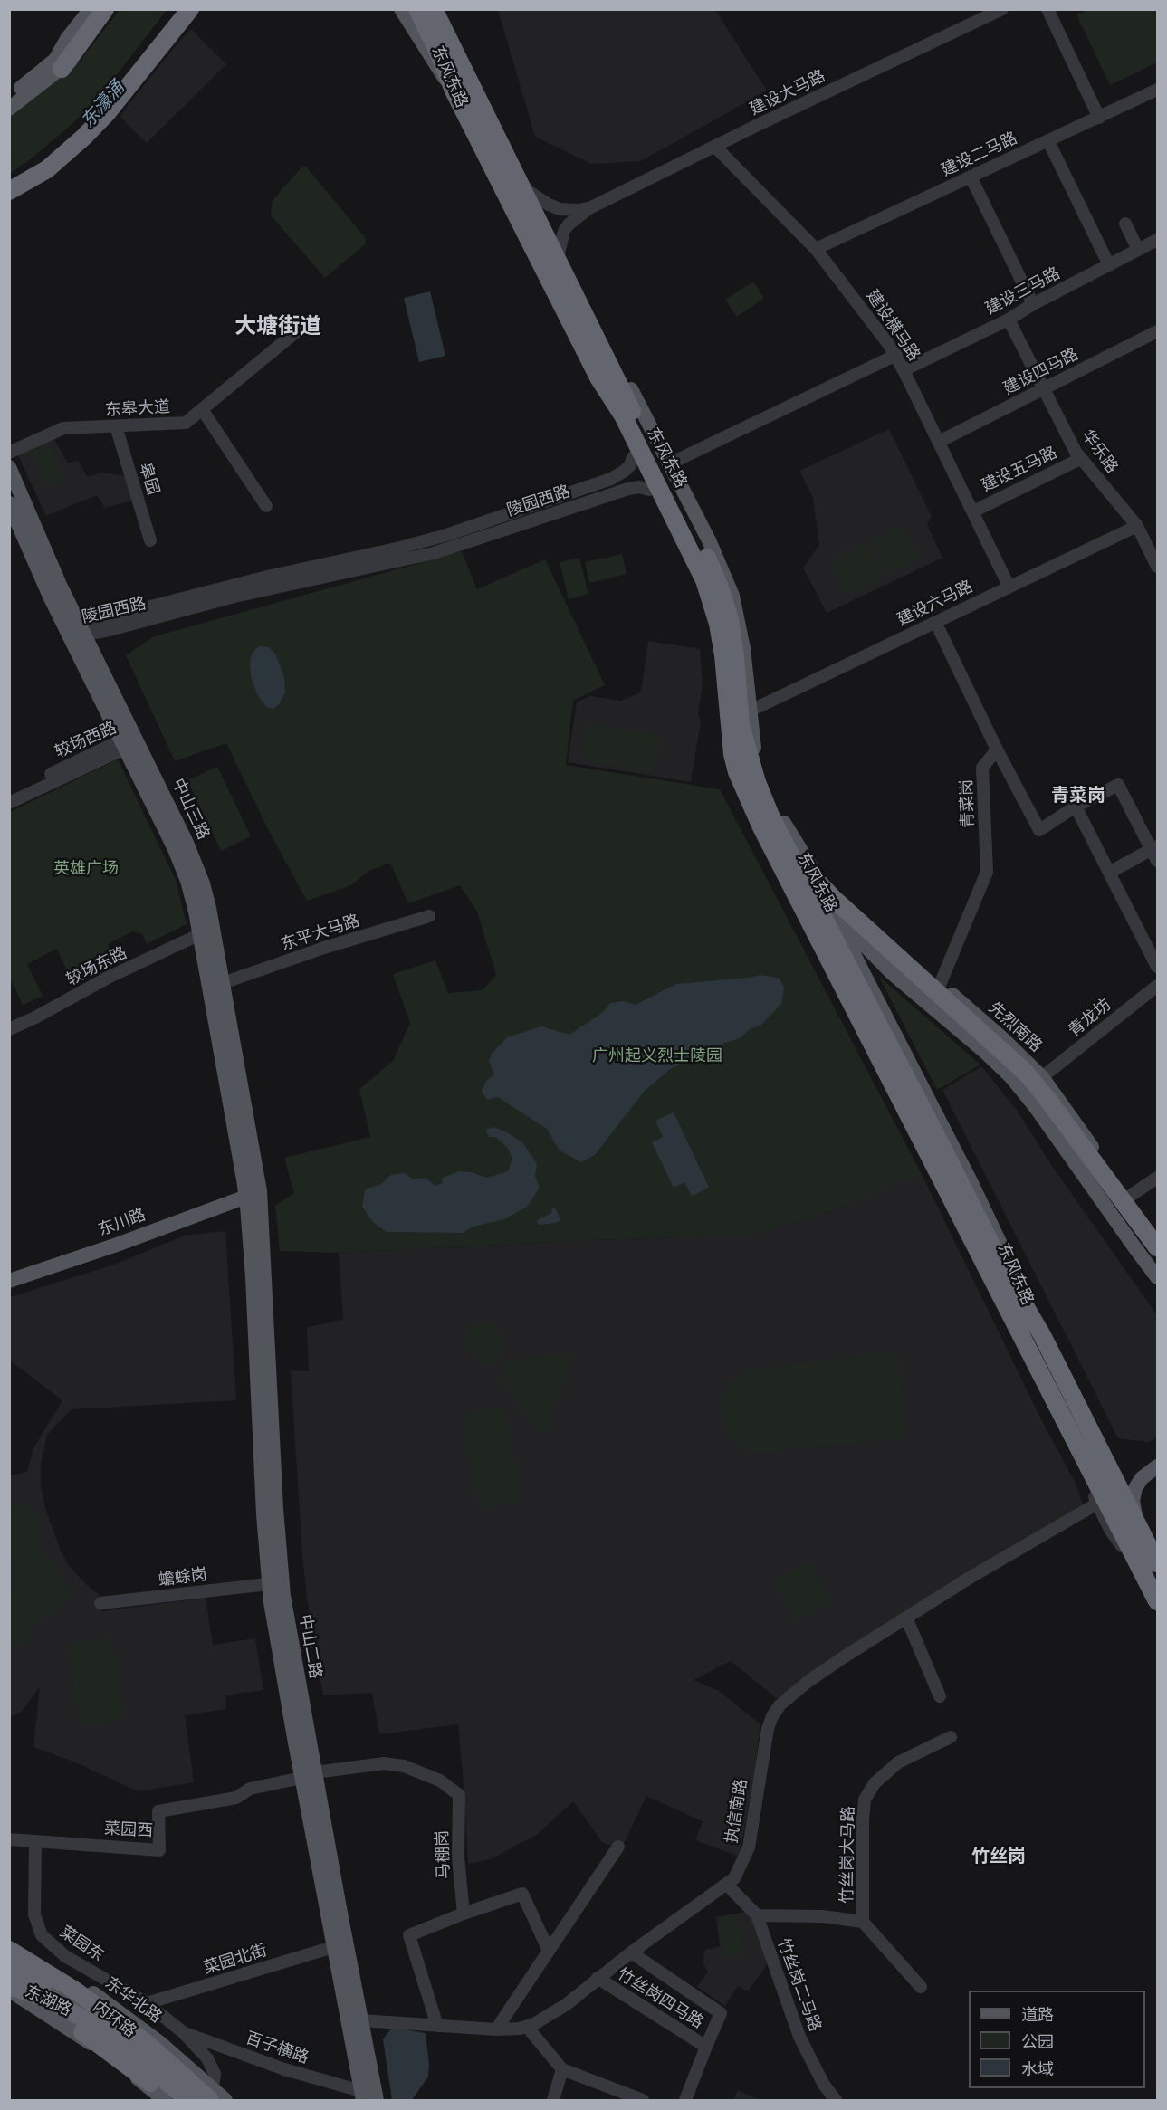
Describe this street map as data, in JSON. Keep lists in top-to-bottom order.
{
  "streets": {
    "highway": ["东风东路", "东湖路", "内环路"],
    "main road": [
      "中山三路",
      "先烈南路",
      "东川路",
      "中山二路",
      "东华北路"
    ],
    "street": [
      "建设大马路",
      "建设二马路",
      "建设三马路",
      "建设横马路",
      "建设四马路",
      "东皋大道",
      "华乐路",
      "建设五马路",
      "皋园",
      "陵园西路",
      "建设六马路",
      "较场西路",
      "青菜岗",
      "东平大马路",
      "较场东路",
      "青龙坊",
      "蟾蜍岗",
      "执信南路",
      "菜园西",
      "马棚岗",
      "竹丝岗大马路",
      "菜园东",
      "菜园北街",
      "竹丝岗二马路",
      "竹丝岗四马路",
      "百子横路"
    ]
  },
  "crossings": [
    ["东风东路", "陵园西路"],
    ["东风东路", "建设六马路"],
    ["东风东路", "先烈南路"],
    ["建设大马路", "建设横马路"],
    ["建设二马路", "建设横马路"],
    ["建设三马路", "建设横马路"],
    ["建设三马路", "华乐路"],
    ["建设横马路", "建设四马路"],
    ["建设横马路", "建设五马路"],
    ["建设横马路", "建设六马路"],
    ["建设四马路", "华乐路"],
    ["东皋大道", "皋园"],
    ["华乐路", "建设五马路"],
    ["华乐路", "建设六马路"],
    ["陵园西路", "中山三路"],
    ["较场西路", "中山三路"],
    ["青菜岗", "先烈南路"],
    ["中山三路", "东平大马路"],
    ["中山三路", "较场东路"],
    ["中山三路", "东川路"],
    ["中山三路", "中山二路"],
    ["青龙坊", "先烈南路"],
    ["东川路", "中山二路"],
    ["蟾蜍岗", "中山二路"],
    ["中山二路", "执信南路"],
    ["中山二路", "菜园西"],
    ["中山二路", "马棚岗"],
    ["中山二路", "菜园北街"],
    ["中山二路", "百子横路"],
    ["执信南路", "竹丝岗二马路"],
    ["执信南路", "竹丝岗四马路"],
    ["菜园西", "马棚岗"],
    ["菜园西", "菜园东"],
    ["竹丝岗大马路", "竹丝岗二马路"],
    ["菜园东", "菜园北街"],
    ["菜园东", "东华北路"],
    ["菜园东", "内环路"],
    ["菜园东", "百子横路"],
    ["东华北路", "内环路"],
    ["东湖路", "内环路"]
  ],
  "districts": ["大塘街道", "青菜岗", "竹丝岗"],
  "water": ["东濠涌"],
  "parks": ["英雄广场", "广州起义烈士陵园"],
  "legend": ["道路", "公园", "水域"]
}
